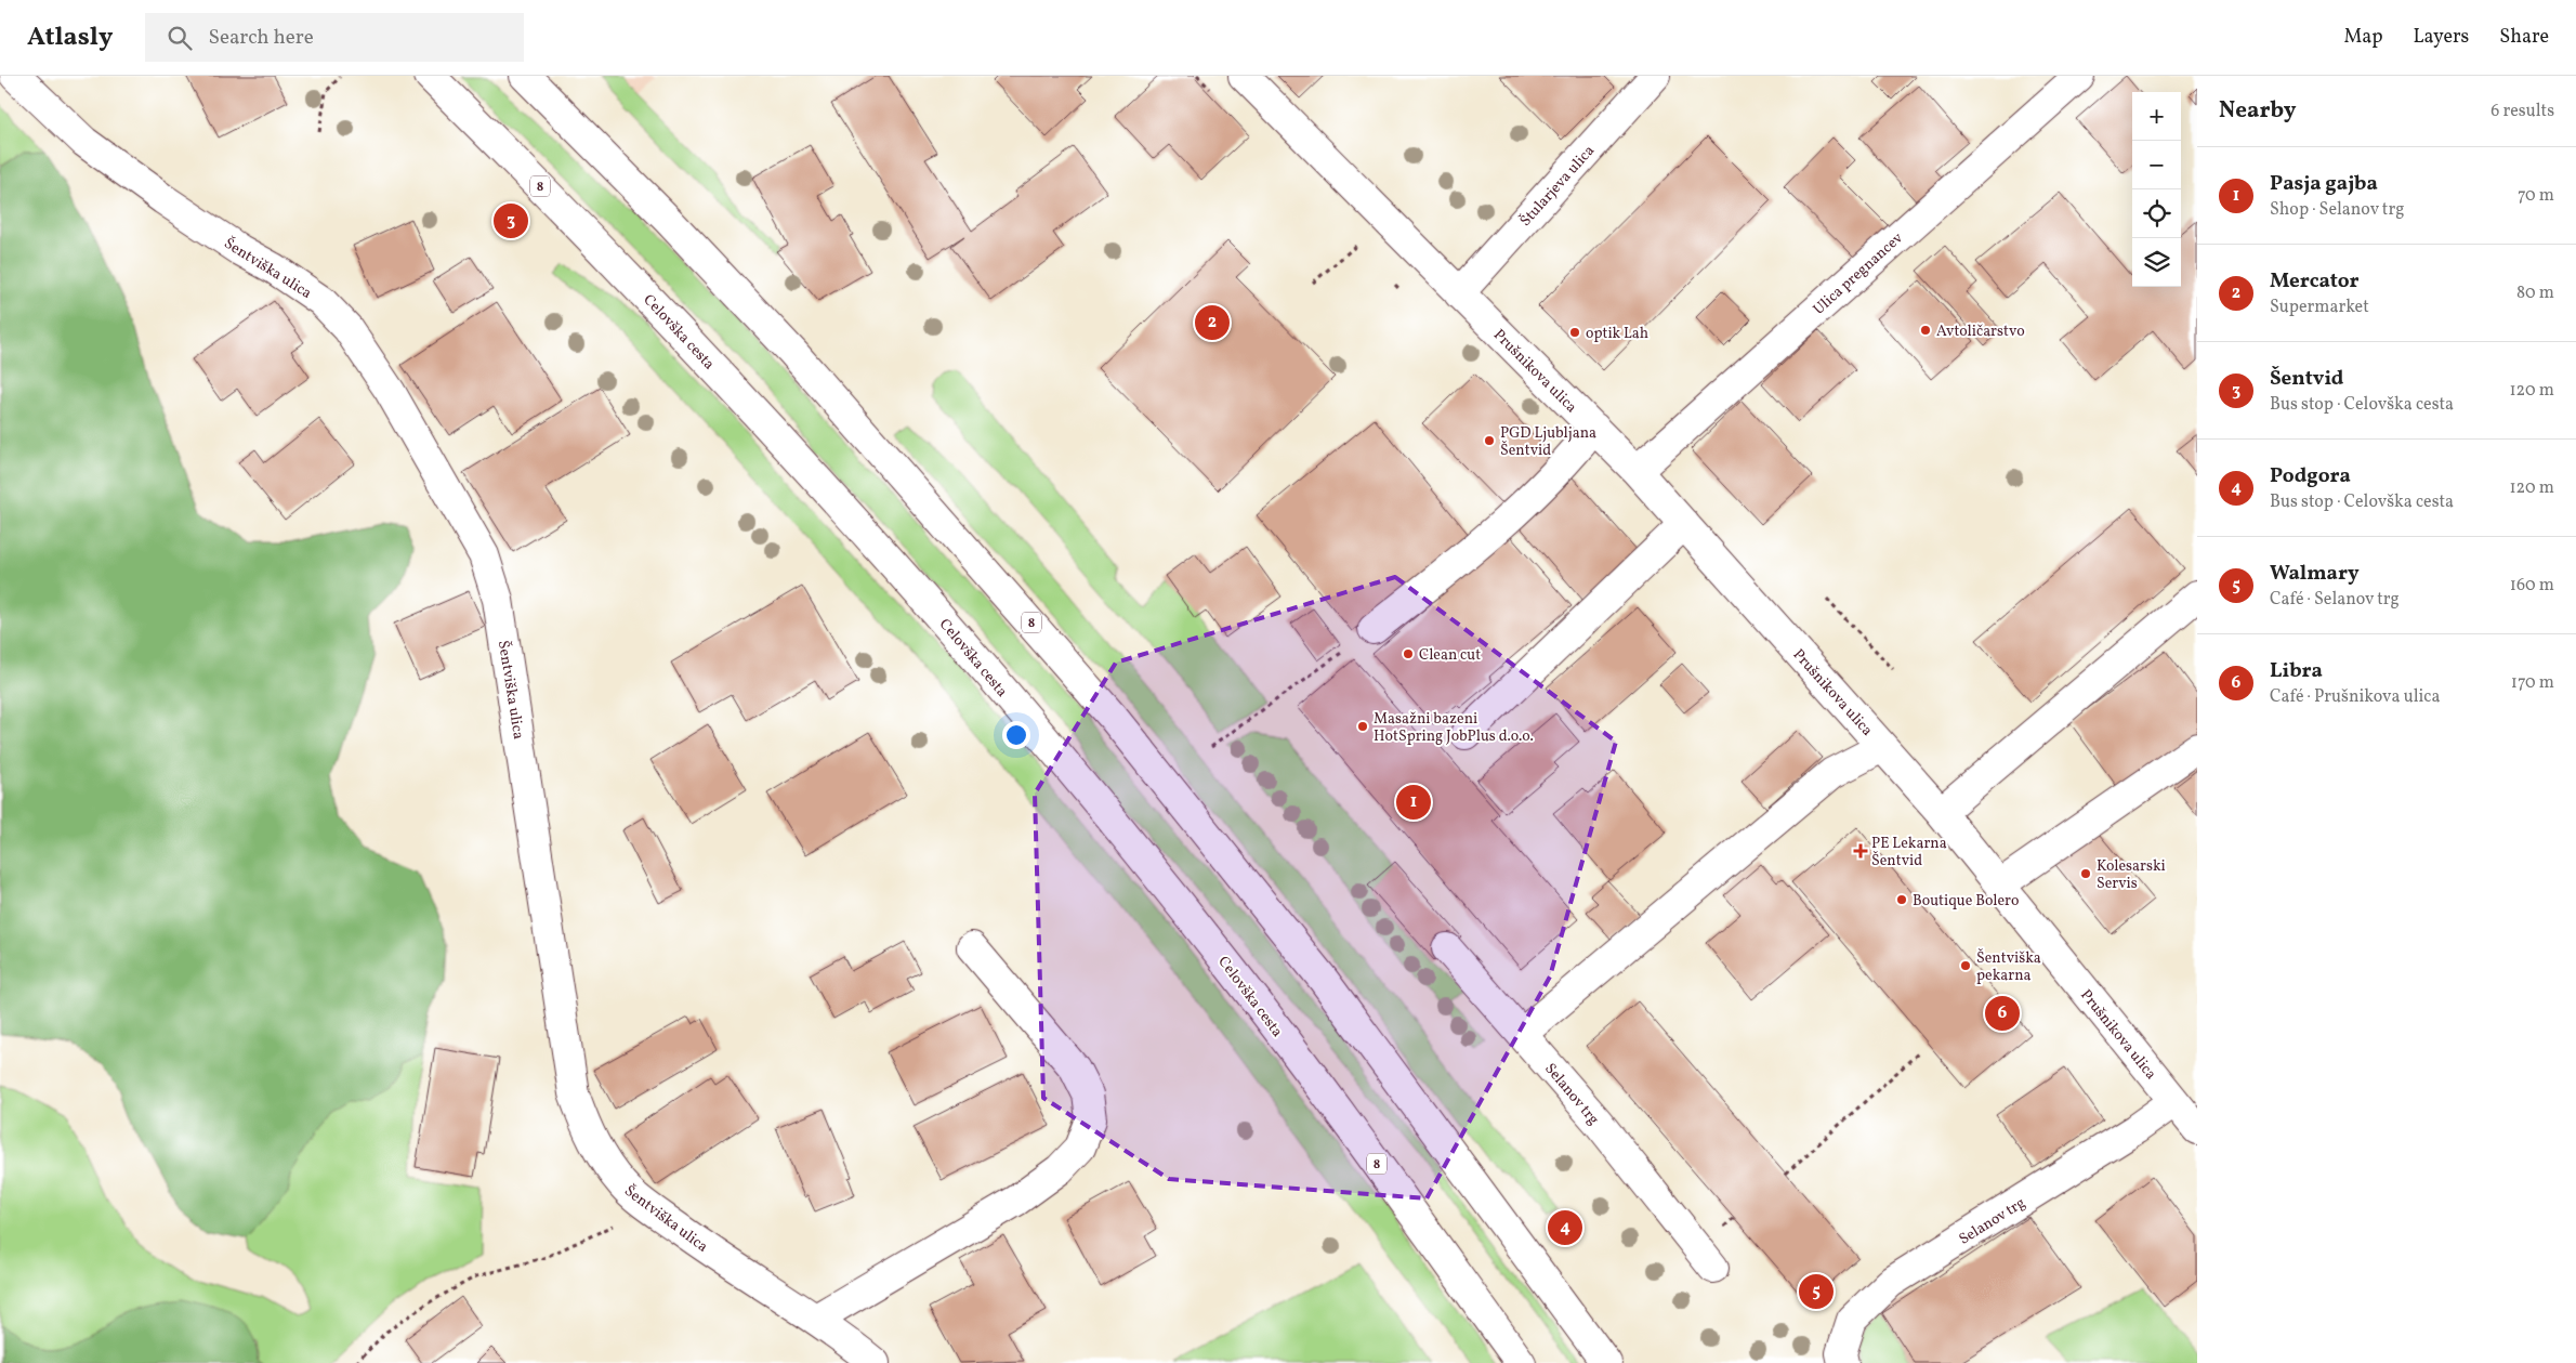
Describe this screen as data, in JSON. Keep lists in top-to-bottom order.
{
  "streets": {
    "street": [
      "Štularjeva ulica",
      "8",
      "Šentviška ulica",
      "Ulica pregnancev",
      "Celovška cesta",
      "Prušnikova ulica",
      "Selanov trg"
    ]
  },
  "crossings": [
    ["Štularjeva ulica", "Prušnikova ulica"],
    ["Ulica pregnancev", "Prušnikova ulica"],
    ["Prušnikova ulica", "Selanov trg"]
  ],
  "places": {
    "other": [
      "Avtoličarstvo",
      "optik Lah",
      "PGD Ljubljana Šentvid",
      "Clean cut",
      "Masažni bazeni HotSpring JobPlus d.o.o.",
      "Kolesarski Servis",
      "Boutique Bolero",
      "Šentviška pekarna"
    ],
    "health": ["PE Lekarna Šentvid"]
  },
  "page": {
    "header": "Atlasly",
    "search": "Search here",
    "nav": ["Map", "Layers", "Share"],
    "heading": ["Nearby", "6 results"],
    "map_buttons": ["+", "−"],
    "list": [
      {
        "mark": "1",
        "name": "Pasja gajba",
        "note": "Shop · Selanov trg",
        "value": "70 m"
      },
      {
        "mark": "2",
        "name": "Mercator",
        "note": "Supermarket",
        "value": "80 m"
      },
      {
        "mark": "3",
        "name": "Šentvid",
        "note": "Bus stop · Celovška cesta",
        "value": "120 m"
      },
      {
        "mark": "4",
        "name": "Podgora",
        "note": "Bus stop · Celovška cesta",
        "value": "120 m"
      },
      {
        "mark": "5",
        "name": "Walmary",
        "note": "Café · Selanov trg",
        "value": "160 m"
      },
      {
        "mark": "6",
        "name": "Libra",
        "note": "Café · Prušnikova ulica",
        "value": "170 m"
      }
    ],
    "pins": [
      "3",
      "2",
      "1",
      "6",
      "4",
      "5"
    ]
  }
}
